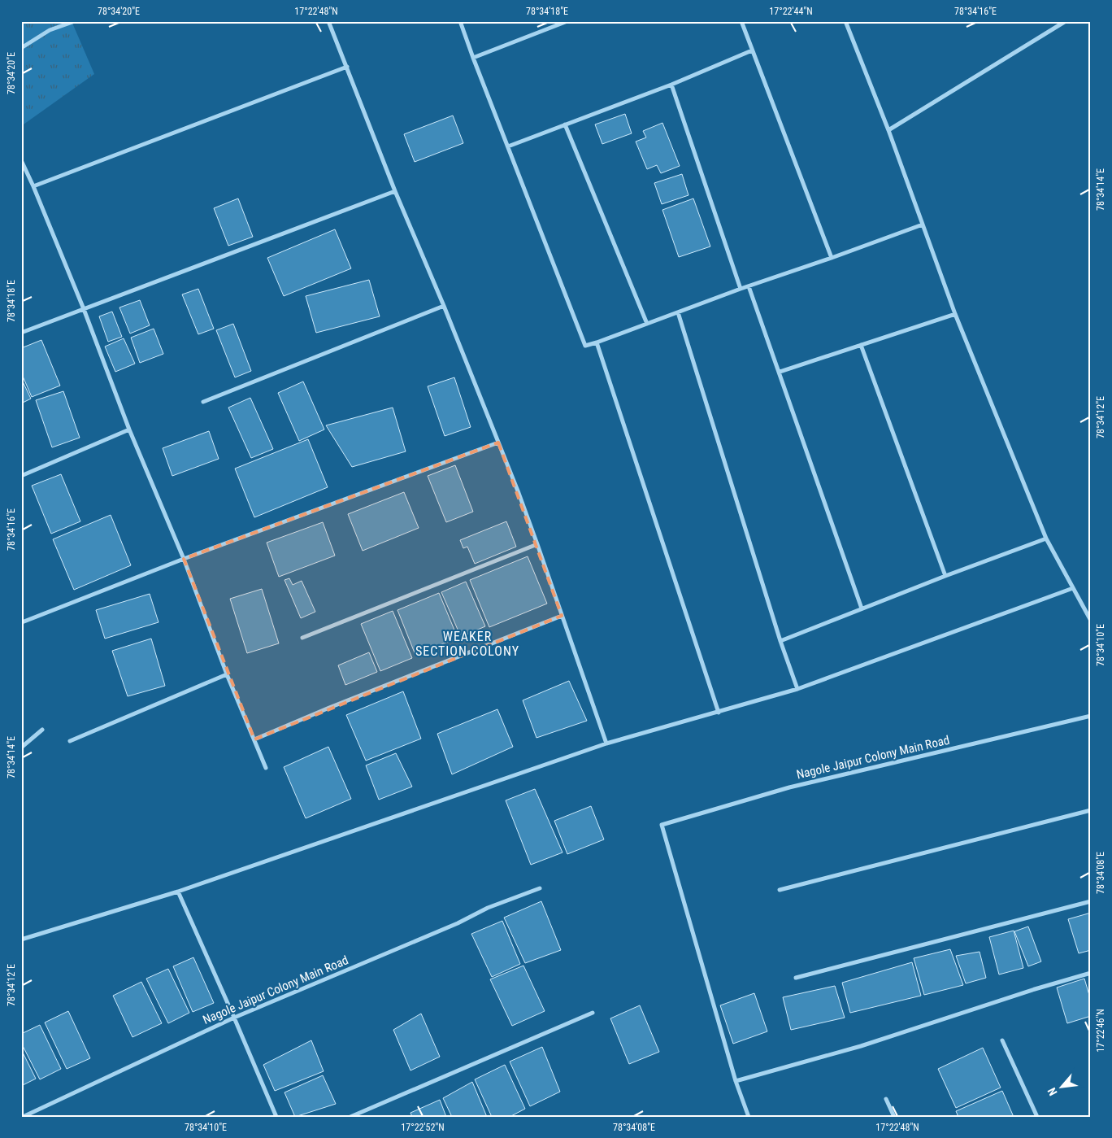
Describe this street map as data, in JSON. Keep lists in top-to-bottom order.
{
  "streets": {
    "street": ["Nagole Jaipur Colony Main Road"]
  },
  "districts": ["WEAKER SECTION COLONY"],
  "north": "bottom left",
  "coordinates": [
    "78°34'20\"E",
    "17°22'48\"N",
    "78°34'18\"E",
    "17°22'44\"N",
    "78°34'16\"E",
    "78°34'14\"E",
    "78°34'12\"E",
    "78°34'10\"E",
    "78°34'08\"E",
    "17°22'46\"N",
    "17°22'52\"N"
  ]
}
